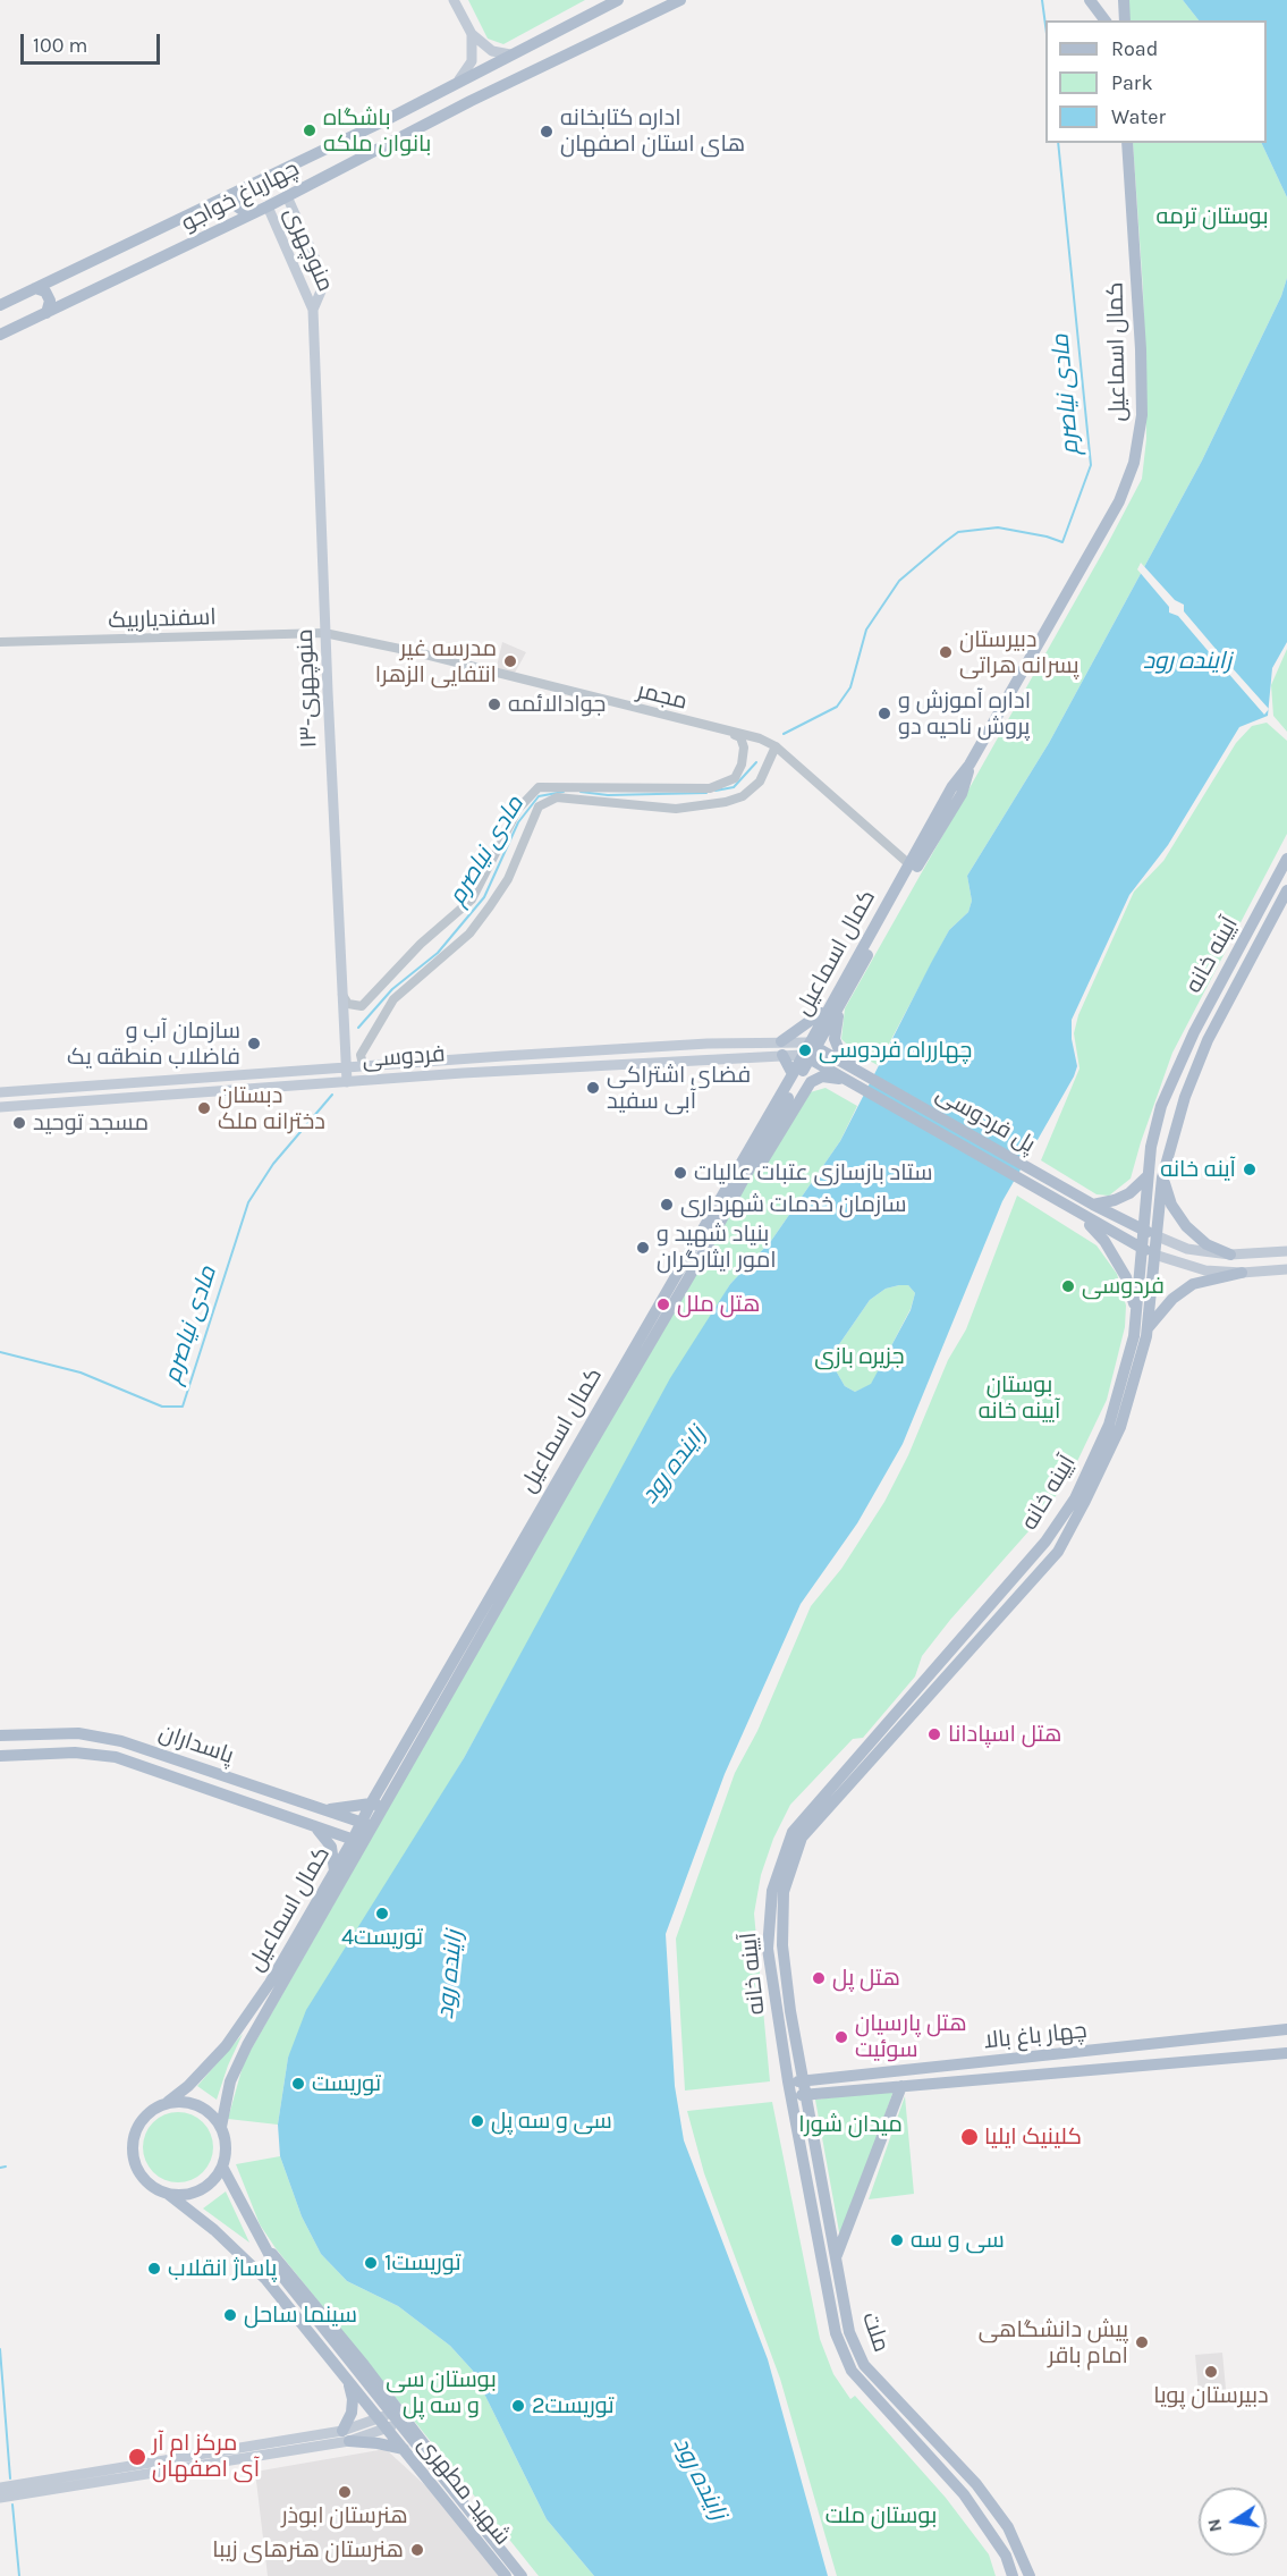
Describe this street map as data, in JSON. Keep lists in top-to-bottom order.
{
  "streets": {
    "main road": [
      "چهارباغ خواجو",
      "منوچهری",
      "کمال اسماعیل",
      "۱۳-منوچهری",
      "آیینه خانه",
      "فردوسی",
      "پل فردوسی",
      "پاسداران",
      "چهار باغ بالا",
      "ملت",
      "شهید مطهری"
    ],
    "street": ["اسفندیاربیک", "مجمر"]
  },
  "crossings": [
    ["چهارباغ خواجو", "منوچهری"],
    ["منوچهری", "۱۳-منوچهری"],
    ["کمال اسماعیل", "مجمر"],
    ["کمال اسماعیل", "فردوسی"],
    ["کمال اسماعیل", "پل فردوسی"],
    ["کمال اسماعیل", "پاسداران"],
    ["کمال اسماعیل", "شهید مطهری"],
    ["اسفندیاربیک", "۱۳-منوچهری"],
    ["اسفندیاربیک", "مجمر"],
    ["۱۳-منوچهری", "مجمر"],
    ["۱۳-منوچهری", "فردوسی"],
    ["آیینه خانه", "پل فردوسی"],
    ["آیینه خانه", "چهار باغ بالا"],
    ["آیینه خانه", "ملت"],
    ["فردوسی", "پل فردوسی"],
    ["چهار باغ بالا", "ملت"]
  ],
  "water": ["مادی نیاصرم", "زاینده رود"],
  "parks": [
    "بوستان ترمه",
    "جزیره بازی",
    "بوستان آیینه خانه",
    "میدان شورا",
    "بوستان سی و سه پل",
    "بوستان ملت"
  ],
  "places": [
    "باشگاه بانوان ملکه",
    "اداره کتابخانه های استان اصفهان",
    "دبیرستان پسرانه هراتی",
    "مدرسه غیر انتفایی الزهرا",
    "جوادالائمه",
    "اداره آموزش و پروش ناحیه دو",
    "سازمان آب و فاضلاب منطقه یک",
    "چهارراه فردوسی",
    "فضای اشتراکی آبی سفید",
    "دبستان دخترانه ملک",
    "مسجد توحید",
    "آینه خانه",
    "ستاد بازسازی عتبات عالیات",
    "سازمان خدمات شهرداری",
    "بنیاد شهید و امور ایثارگران",
    "فردوسی",
    "هتل ملل",
    "هتل اسپادانا",
    "توریست4",
    "هتل پل",
    "هتل پارسیان سوئیت",
    "توریست",
    "سی و سه پل",
    "کلینیک ایلیا",
    "سی و سه",
    "توریست1",
    "پاساژ انقلاب",
    "سینما ساحل",
    "پیش دانشگاهی امام باقر",
    "دبیرستان پویا",
    "توریست2",
    "مرکز ام آر آی اصفهان",
    "هنرستان ابوذر",
    "هنرستان هنرهای زیبا"
  ],
  "legend": ["Road", "Park", "Water"],
  "scale_bar": "100 m",
  "north": "left"
}
